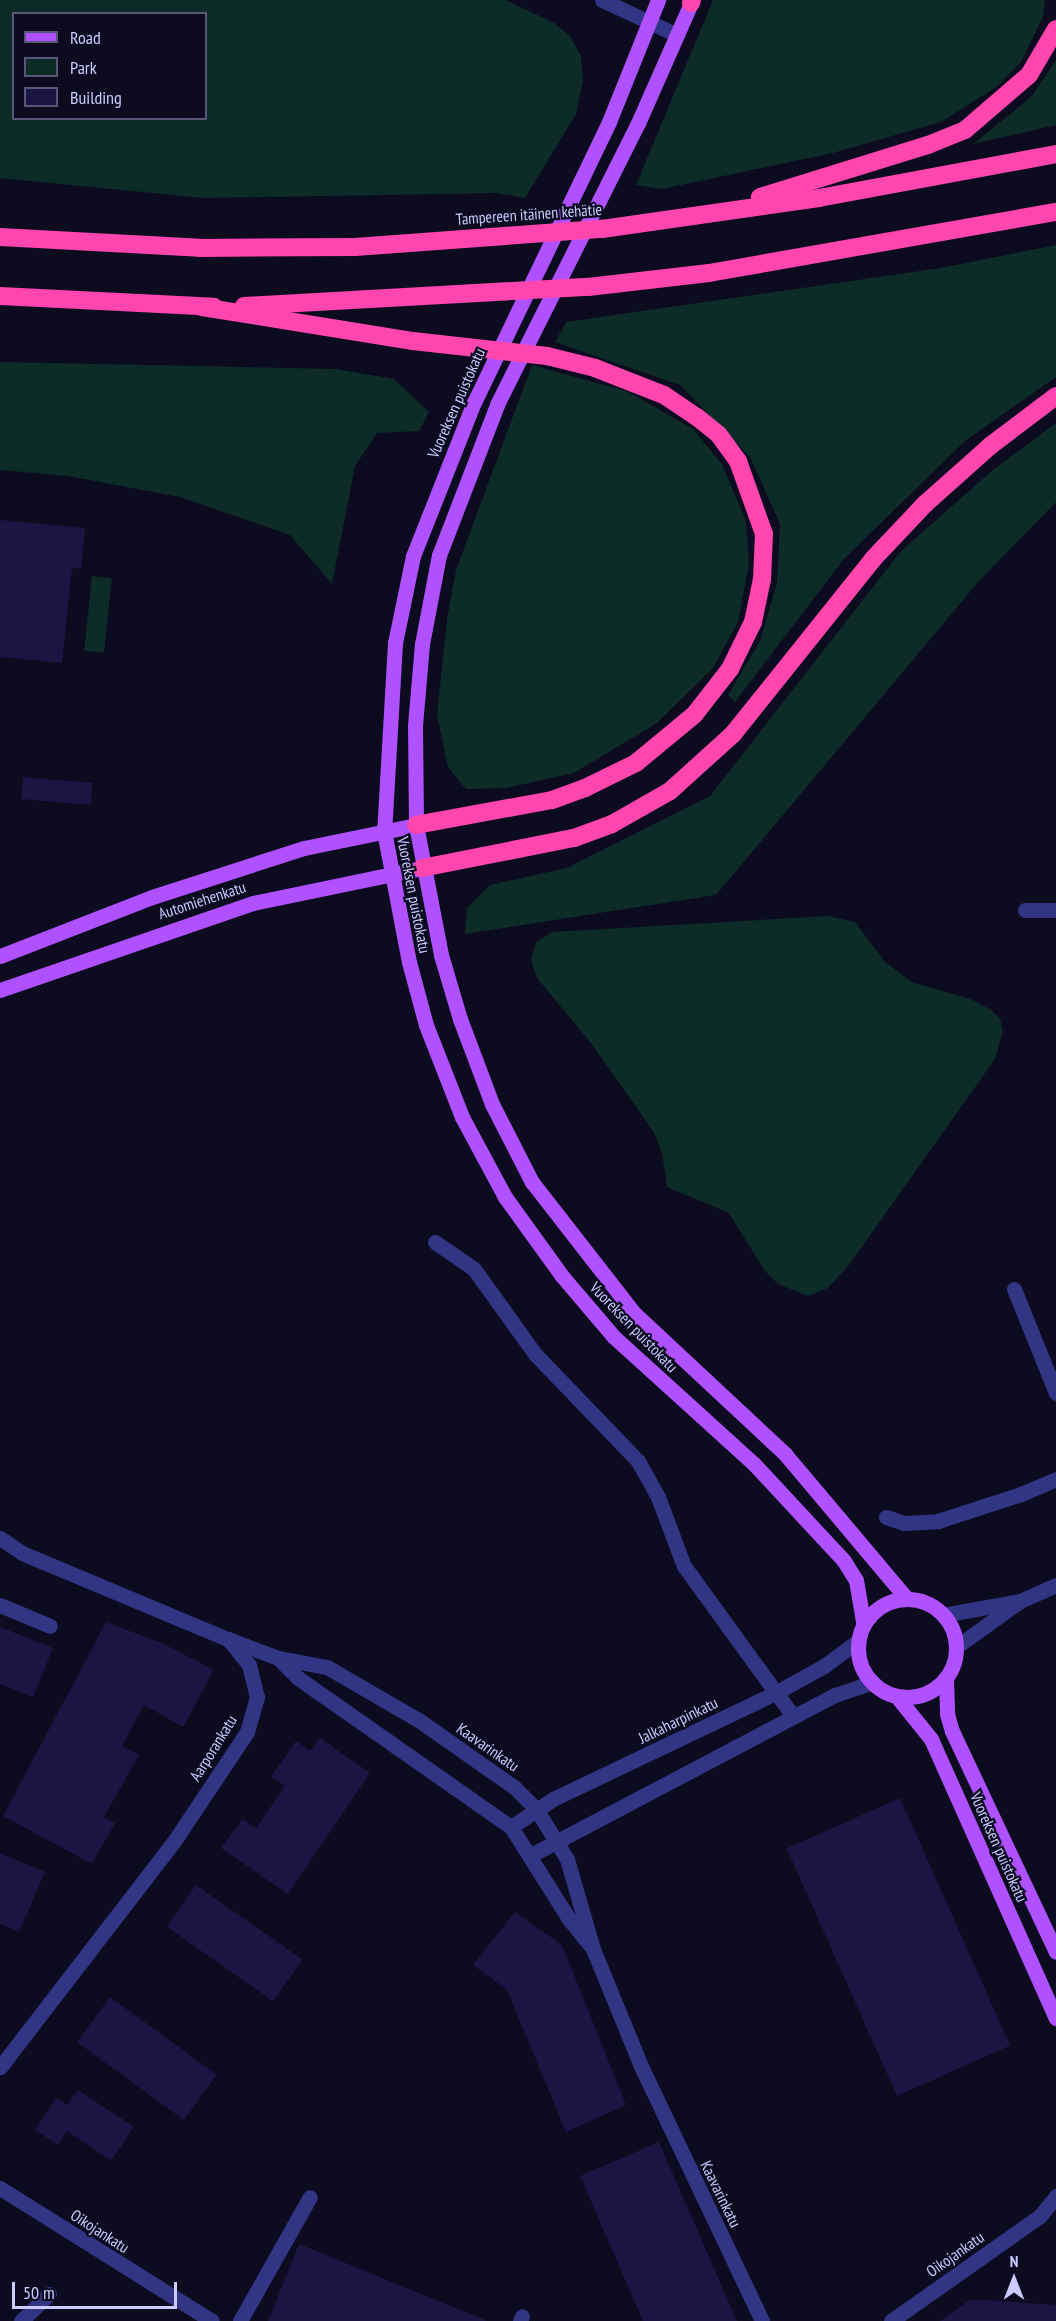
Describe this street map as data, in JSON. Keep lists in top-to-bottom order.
{
  "streets": {
    "highway": ["Tampereen itäinen kehätie"],
    "main road": ["Vuoreksen puistokatu", "Automiehenkatu"],
    "street": [
      "Jalkaharpinkatu",
      "Kaavarinkatu",
      "Aarporankatu",
      "Oikojankatu"
    ]
  },
  "crossings": [
    ["Vuoreksen puistokatu", "Automiehenkatu"],
    ["Vuoreksen puistokatu", "Jalkaharpinkatu"],
    ["Jalkaharpinkatu", "Kaavarinkatu"],
    ["Kaavarinkatu", "Aarporankatu"]
  ],
  "legend": ["Road", "Park", "Building"],
  "scale_bar": "50 m",
  "north": "top"
}
